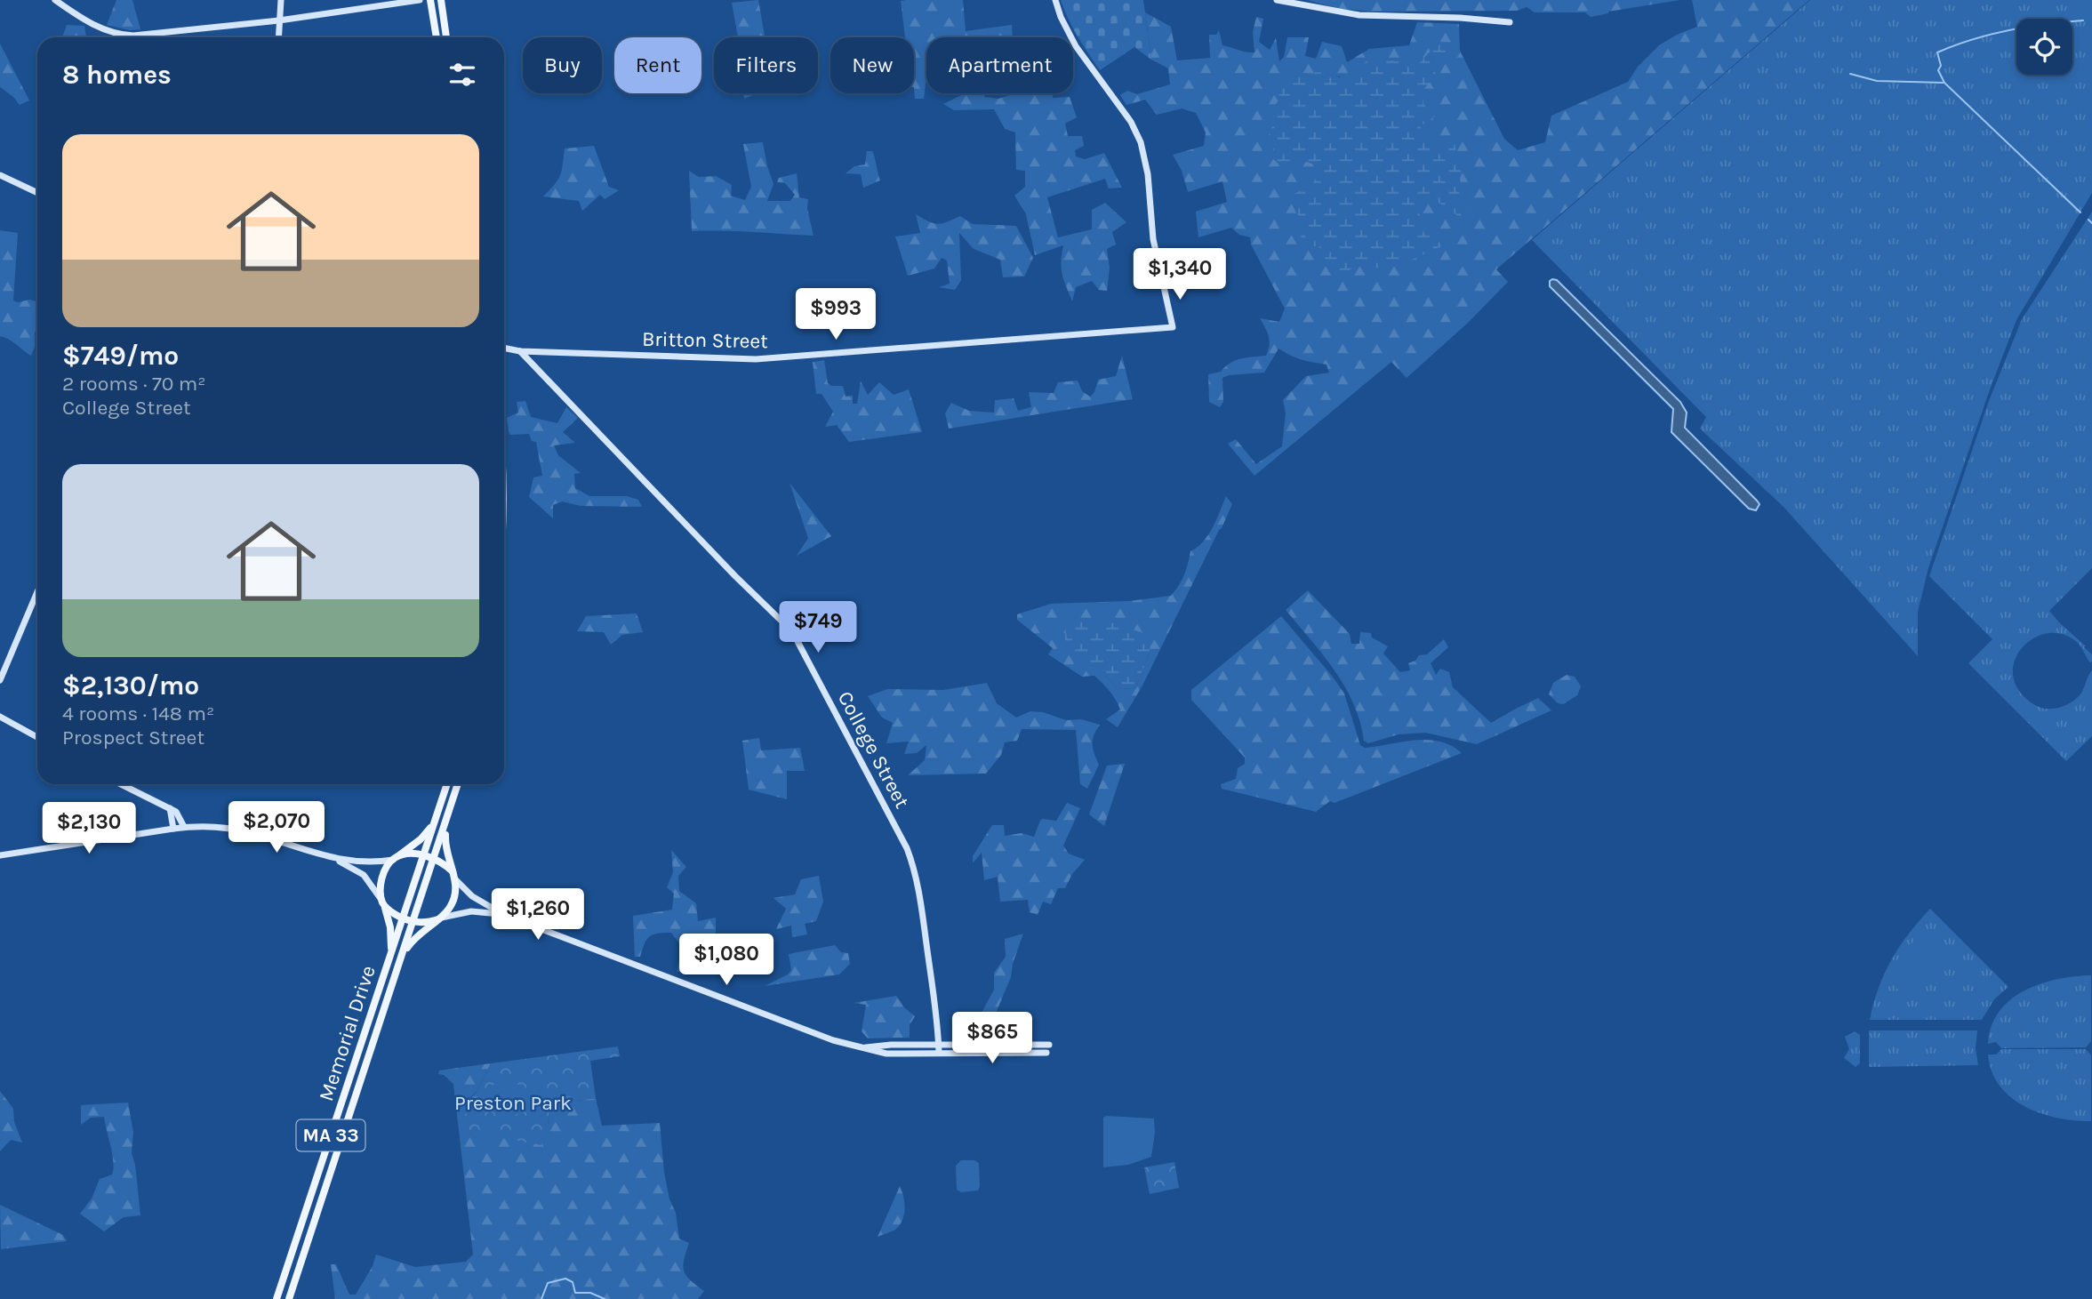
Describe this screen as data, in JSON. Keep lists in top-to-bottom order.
{
  "streets": {
    "main road": ["Memorial Drive", "MA 33"],
    "street": ["Britton Street", "College Street"]
  },
  "crossings": [
    ["Britton Street", "College Street"]
  ],
  "parks": ["Preston Park"],
  "page": {
    "chip": [
      "Buy",
      "Rent",
      "Filters",
      "New",
      "Apartment"
    ],
    "heading": "8 homes",
    "list": [
      {
        "name": "$749/mo",
        "note": "2 rooms · 70 m² · College Street"
      },
      {
        "name": "$2,130/mo",
        "note": "4 rooms · 148 m² · Prospect Street"
      }
    ],
    "price": [
      "$1,340",
      "$993",
      "$749",
      "$2,070",
      "$2,130",
      "$1,260",
      "$1,080",
      "$865"
    ]
  }
}
